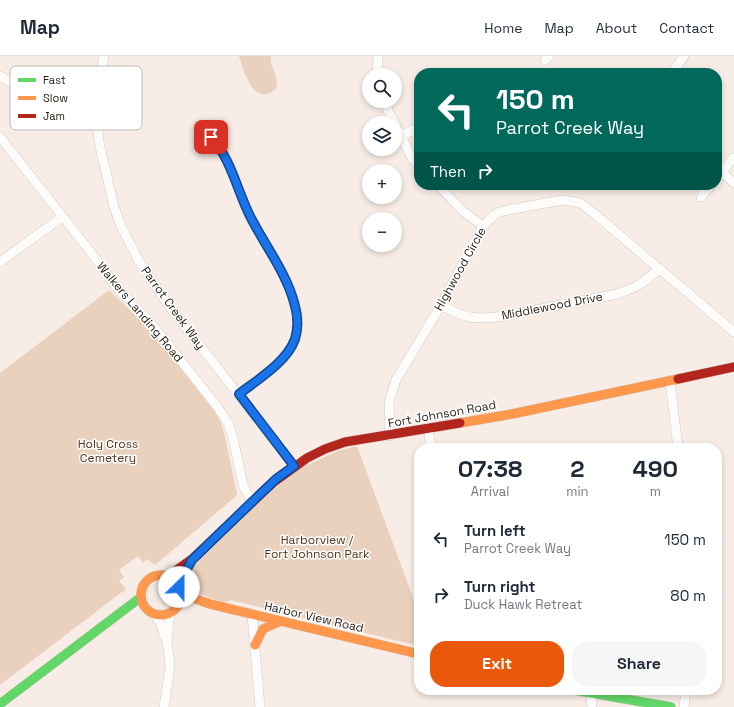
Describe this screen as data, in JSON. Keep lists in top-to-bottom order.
{
  "streets": {
    "main road": ["Fort Johnson Road", "Harbor View Road"],
    "street": [
      "Highwood Circle",
      "Middlewood Drive",
      "Parrot Creek Way",
      "Walkers Landing Road"
    ]
  },
  "crossings": [
    ["Highwood Circle", "Middlewood Drive"],
    ["Highwood Circle", "Fort Johnson Road"],
    ["Parrot Creek Way", "Fort Johnson Road"],
    ["Walkers Landing Road", "Fort Johnson Road"],
    ["Fort Johnson Road", "Harbor View Road"]
  ],
  "parks": ["Holy Cross Cemetery", "Harborview / Fort Johnson Park"],
  "legend": ["Fast", "Slow", "Jam"],
  "page": {
    "header": "Map",
    "nav": [
      "Home",
      "Map",
      "About",
      "Contact"
    ],
    "map_buttons": ["+", "−"],
    "turn": ["150 m", "Parrot Creek Way"],
    "then": "Then",
    "eta": [
      "07:38",
      "Arrival",
      "2",
      "min",
      "490",
      "m"
    ],
    "list": [
      {
        "name": "Turn left",
        "note": "Parrot Creek Way",
        "value": "150 m"
      },
      {
        "name": "Turn right",
        "note": "Duck Hawk Retreat",
        "value": "80 m"
      }
    ],
    "buttons": ["Exit", "Share"]
  }
}
